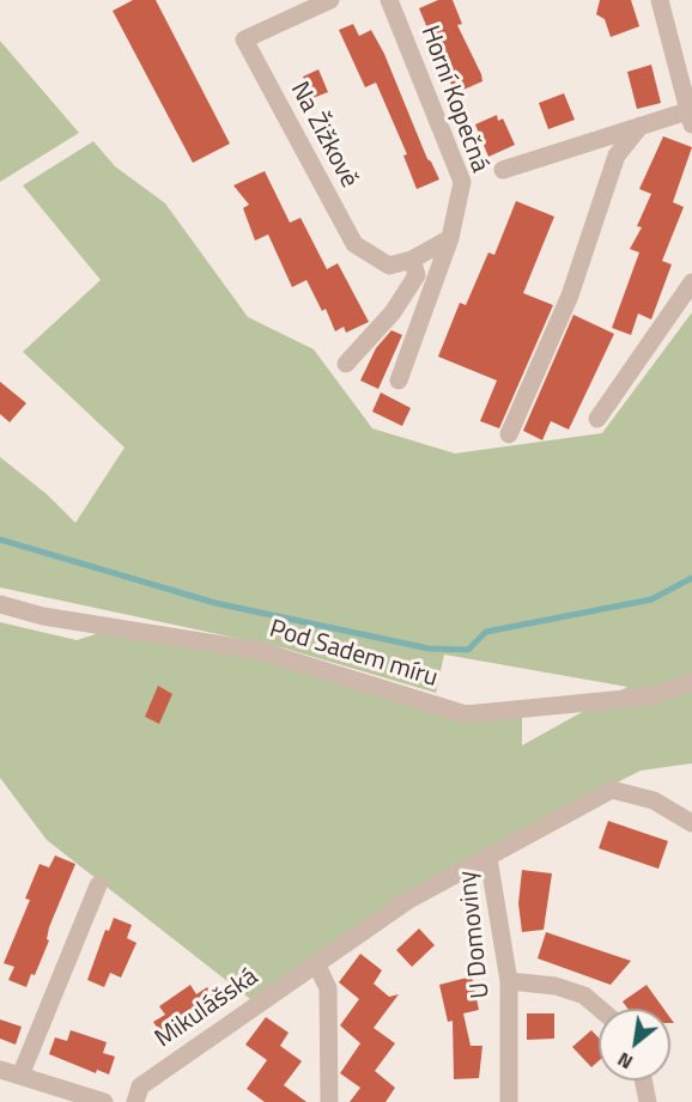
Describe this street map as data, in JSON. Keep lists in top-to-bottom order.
{
  "streets": {
    "street": [
      "Horní Kopečná",
      "Na Žižkově",
      "Pod Sadem míru",
      "U Domoviny",
      "Mikulášská"
    ]
  },
  "crossings": [
    ["Horní Kopečná", "Na Žižkově"],
    ["U Domoviny", "Mikulášská"]
  ],
  "north": "bottom left"
}
